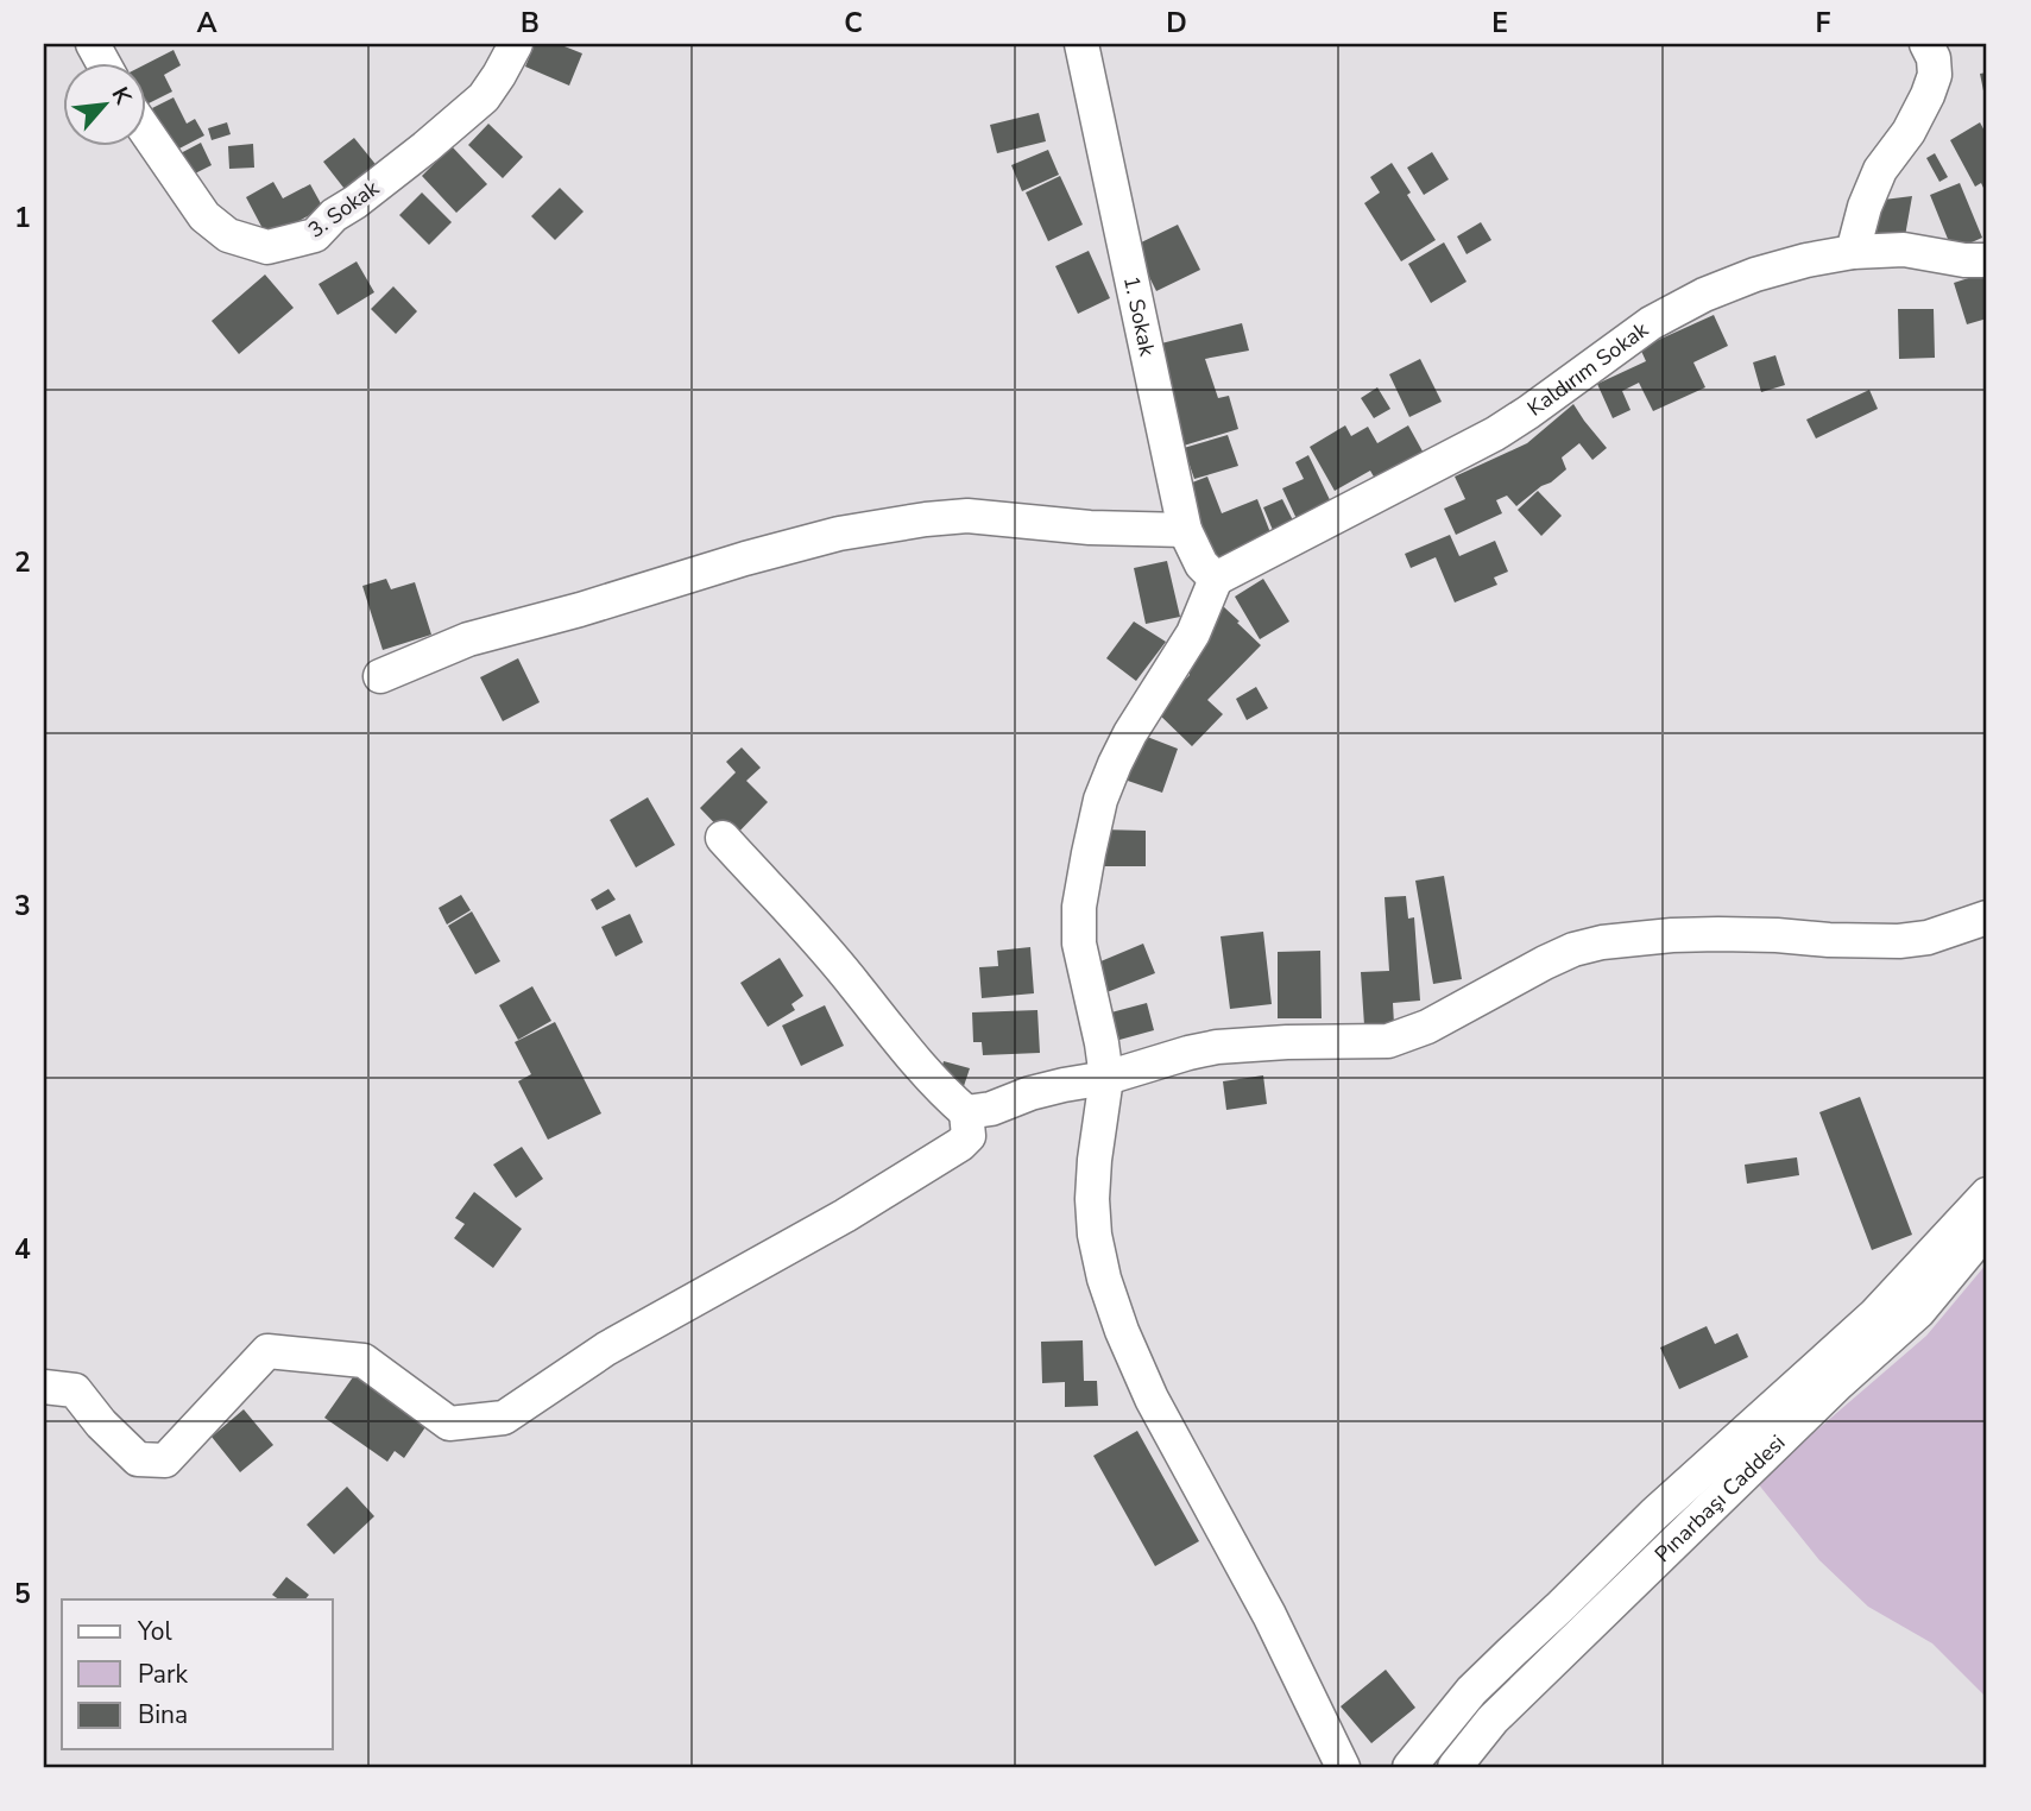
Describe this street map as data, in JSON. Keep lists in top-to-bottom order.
{
  "streets": {
    "street": [
      "3. Sokak",
      "1. Sokak",
      "Kaldırım Sokak",
      "Pınarbaşı Caddesi"
    ]
  },
  "crossings": [
    ["1. Sokak", "Kaldırım Sokak"]
  ],
  "legend": ["Yol", "Park", "Bina"],
  "north": "top right",
  "grid": {
    "columns": [
      "A",
      "B",
      "C",
      "D",
      "E",
      "F"
    ],
    "rows": [
      "1",
      "2",
      "3",
      "4",
      "5"
    ]
  }
}
